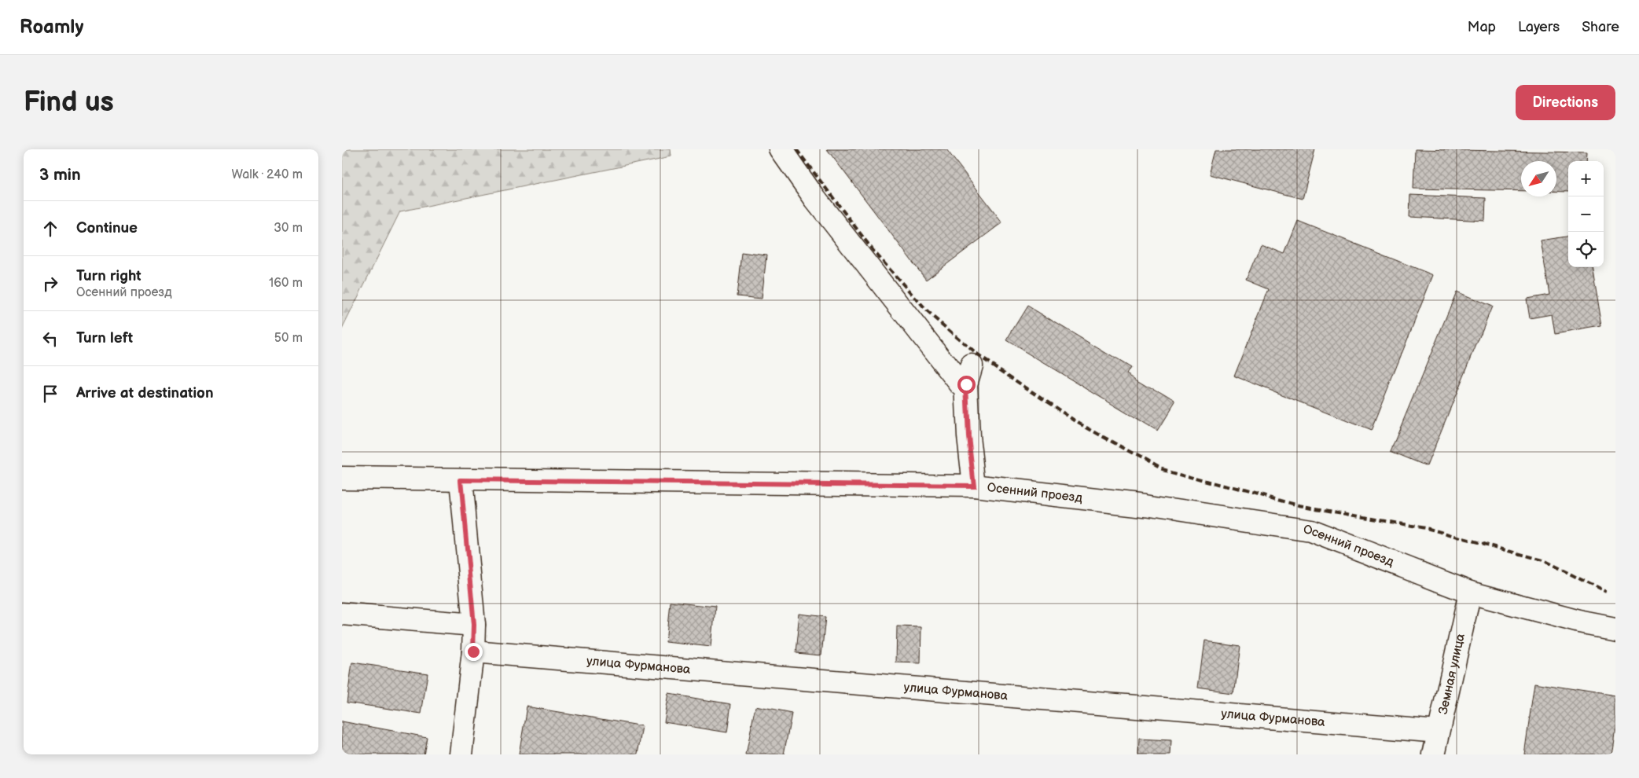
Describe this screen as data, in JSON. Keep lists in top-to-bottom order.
{
  "streets": {
    "street": ["Осенний проезд", "улица Фурманова", "Земная улица"]
  },
  "crossings": [
    ["Осенний проезд", "Земная улица"],
    ["улица Фурманова", "Земная улица"]
  ],
  "north": "bottom left",
  "page": {
    "header": "Roamly",
    "nav": ["Map", "Layers", "Share"],
    "buttons": "Directions",
    "title": "Find us",
    "heading": ["3 min", "Walk · 240 m"],
    "map_buttons": ["+", "−"],
    "list": [
      ["Continue", "30 m"],
      ["Turn right", "Осенний проезд", "160 m"],
      ["Turn left", "50 m"],
      "Arrive at destination"
    ]
  }
}
